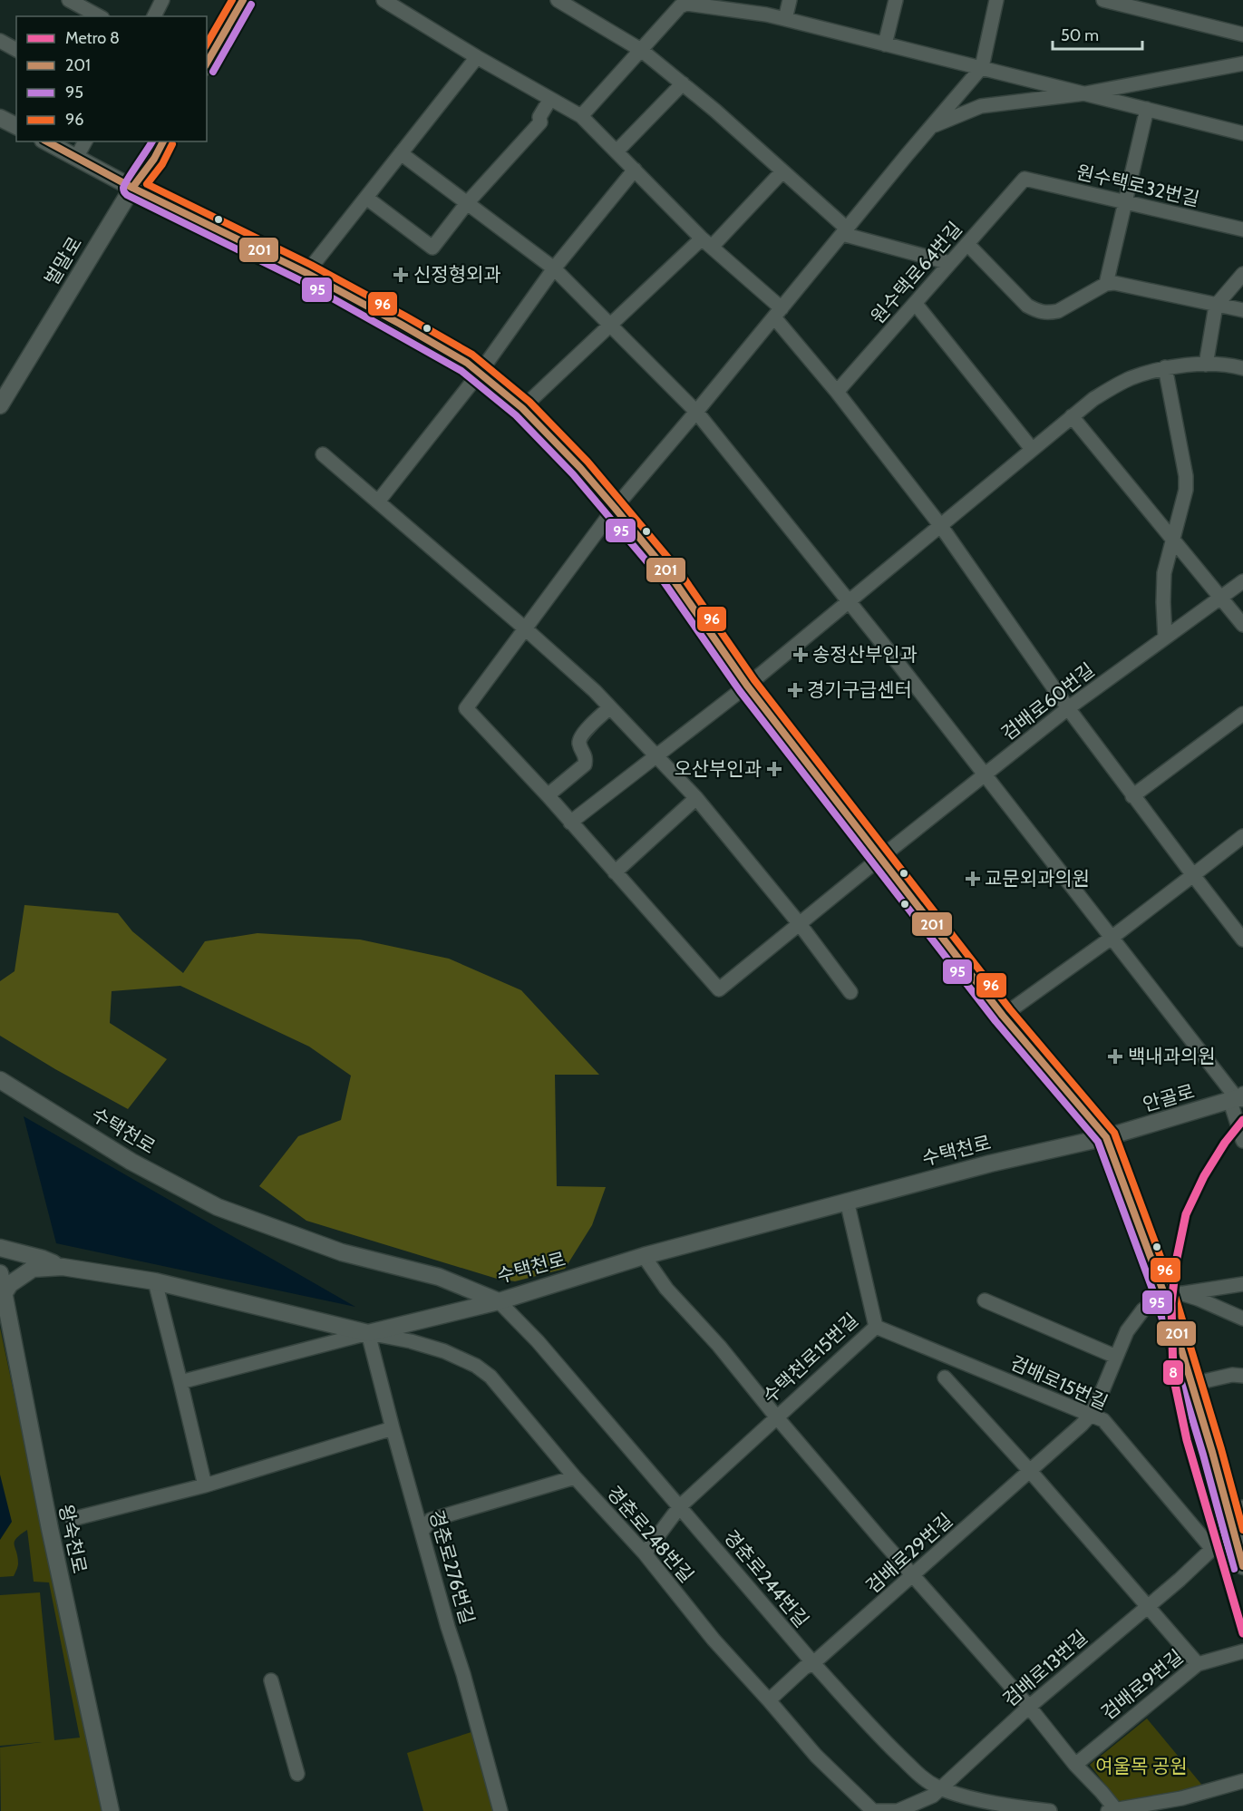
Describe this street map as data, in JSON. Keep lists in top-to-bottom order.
{
  "streets": {
    "street": [
      "원수택로32번길",
      "벌말로",
      "원수택로64번길",
      "검배로60번길",
      "안골로",
      "수택천로",
      "수택천로15번길",
      "검배로15번길",
      "경춘로248번길",
      "왕숙천로",
      "검배로29번길",
      "경춘로276번길",
      "경춘로244번길",
      "검배로13번길",
      "검배로9번길"
    ]
  },
  "crossings": [
    ["원수택로32번길", "원수택로64번길"],
    ["안골로", "수택천로"],
    ["수택천로", "수택천로15번길"],
    ["수택천로", "경춘로244번길"],
    ["수택천로15번길", "검배로15번길"],
    ["수택천로15번길", "경춘로248번길"],
    ["수택천로15번길", "경춘로244번길"],
    ["검배로15번길", "검배로29번길"],
    ["검배로15번길", "검배로13번길"],
    ["경춘로248번길", "검배로29번길"],
    ["경춘로248번길", "경춘로276번길"],
    ["경춘로248번길", "검배로13번길"],
    ["검배로29번길", "경춘로244번길"],
    ["경춘로244번길", "검배로13번길"]
  ],
  "parks": ["여울목 공원"],
  "places": {
    "health": [
      "신정형외과",
      "송정산부인과",
      "경기구급센터",
      "오산부인과",
      "교문외과의원",
      "백내과의원"
    ]
  },
  "lines": [
    "transit line 201",
    "transit line 96",
    "transit line 95",
    "metro line 8"
  ],
  "legend": [
    "Metro 8",
    "201",
    "95",
    "96"
  ],
  "scale_bar": "50 m"
}
